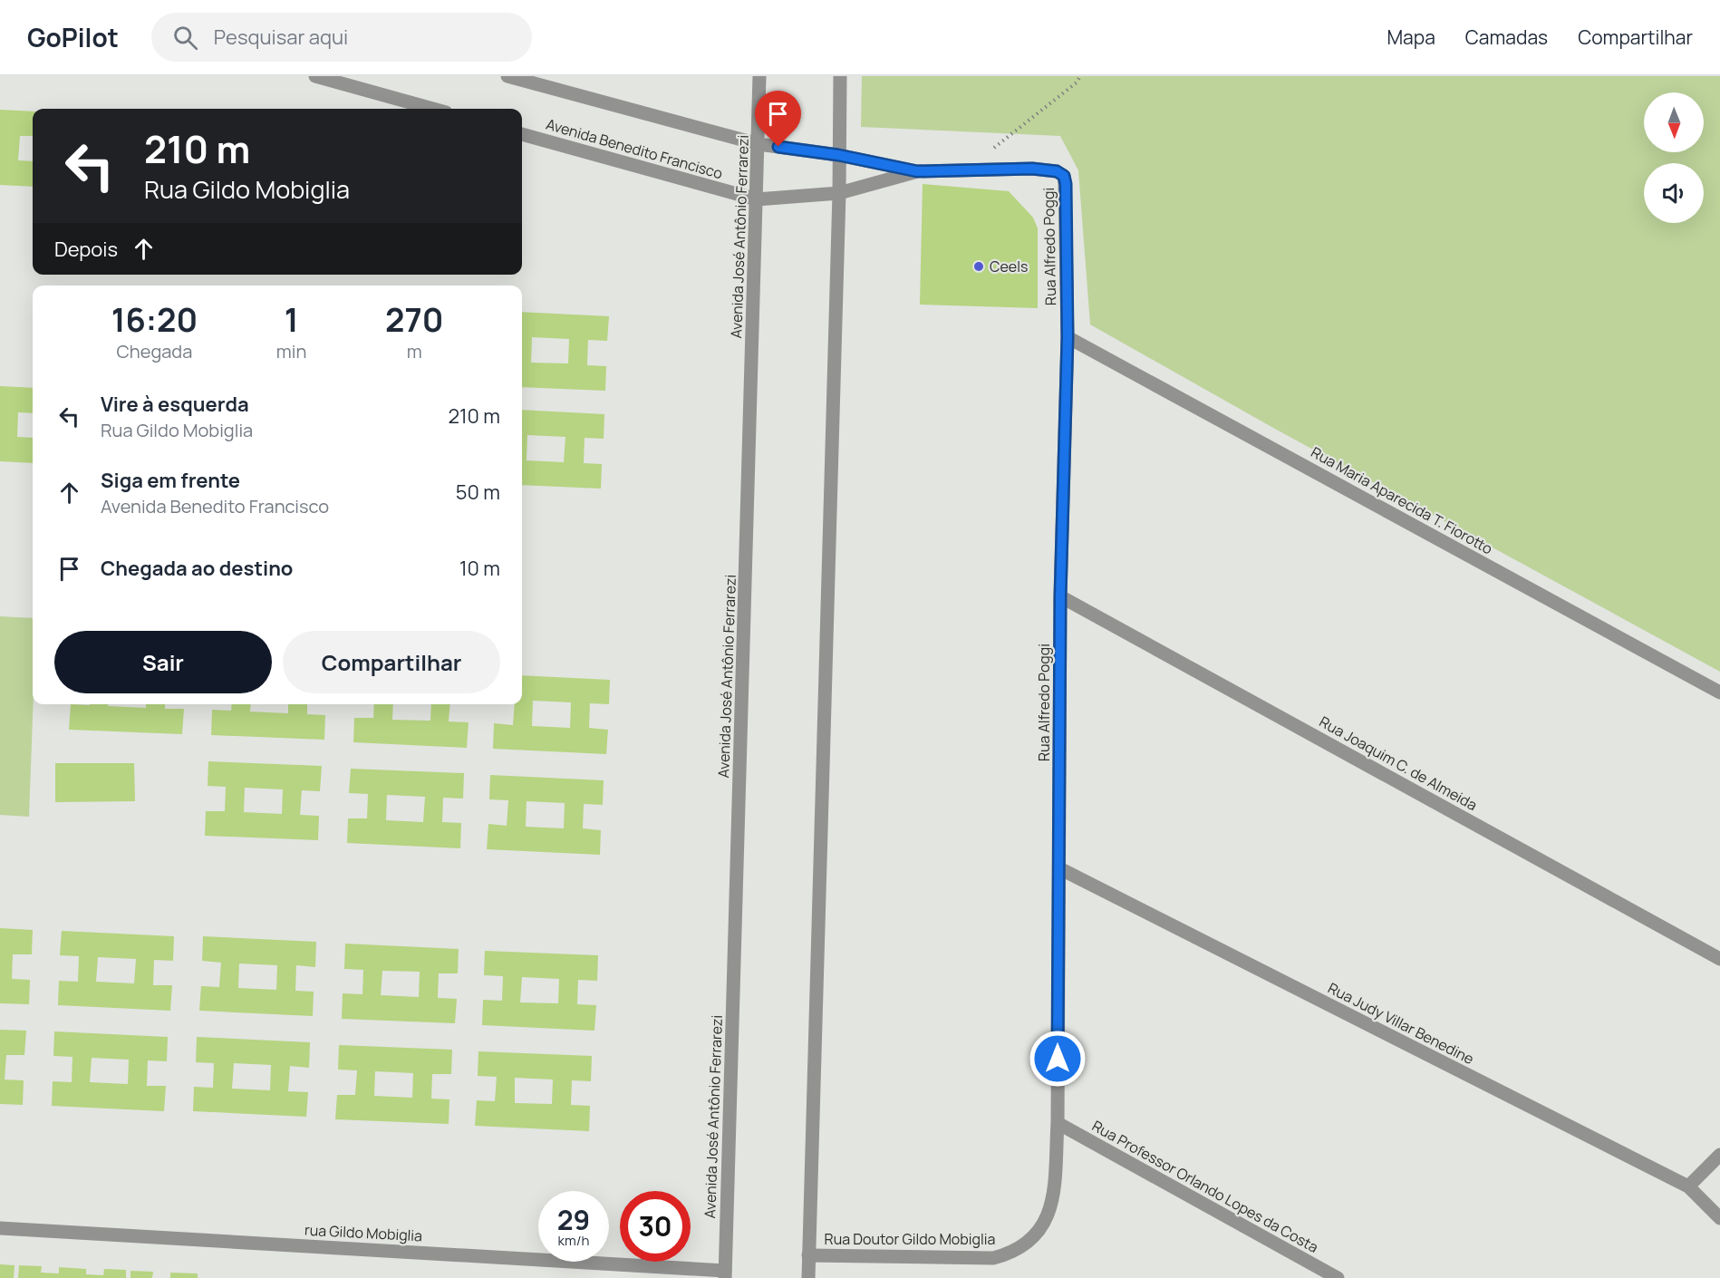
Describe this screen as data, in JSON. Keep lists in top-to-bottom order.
{
  "streets": {
    "street": [
      "Avenida Benedito Francisco",
      "Avenida José Antônio Ferrarezi",
      "Rua Alfredo Poggi",
      "Rua Maria Aparecida T. Fiorotto",
      "Rua Joaquim C. de Almeida",
      "Rua Judy Villar Benedine",
      "Rua Professor Orlando Lopes da Costa",
      "rua Gildo Mobiglia",
      "Rua Doutor Gildo Mobiglia"
    ]
  },
  "crossings": [
    ["Avenida Benedito Francisco", "Avenida José Antônio Ferrarezi"],
    ["Avenida José Antônio Ferrarezi", "rua Gildo Mobiglia"],
    ["Rua Alfredo Poggi", "Rua Maria Aparecida T. Fiorotto"],
    ["Rua Alfredo Poggi", "Rua Joaquim C. de Almeida"],
    ["Rua Alfredo Poggi", "Rua Judy Villar Benedine"],
    ["Rua Alfredo Poggi", "Rua Professor Orlando Lopes da Costa"],
    ["Rua Alfredo Poggi", "Rua Doutor Gildo Mobiglia"]
  ],
  "places": ["Ceels"],
  "north": "bottom",
  "page": {
    "header": "GoPilot",
    "search": "Pesquisar aqui",
    "nav": ["Mapa", "Camadas", "Compartilhar"],
    "turn": ["210 m", "Rua Gildo Mobiglia"],
    "then": "Depois",
    "eta": [
      "16:20",
      "Chegada",
      "1",
      "min",
      "270",
      "m"
    ],
    "list": [
      {
        "name": "Vire à esquerda",
        "note": "Rua Gildo Mobiglia",
        "value": "210 m"
      },
      {
        "name": "Siga em frente",
        "note": "Avenida Benedito Francisco",
        "value": "50 m"
      },
      {
        "name": "Chegada ao destino",
        "value": "10 m"
      }
    ],
    "buttons": ["Sair", "Compartilhar"],
    "speed": "29 km/h",
    "limit": "30"
  }
}
